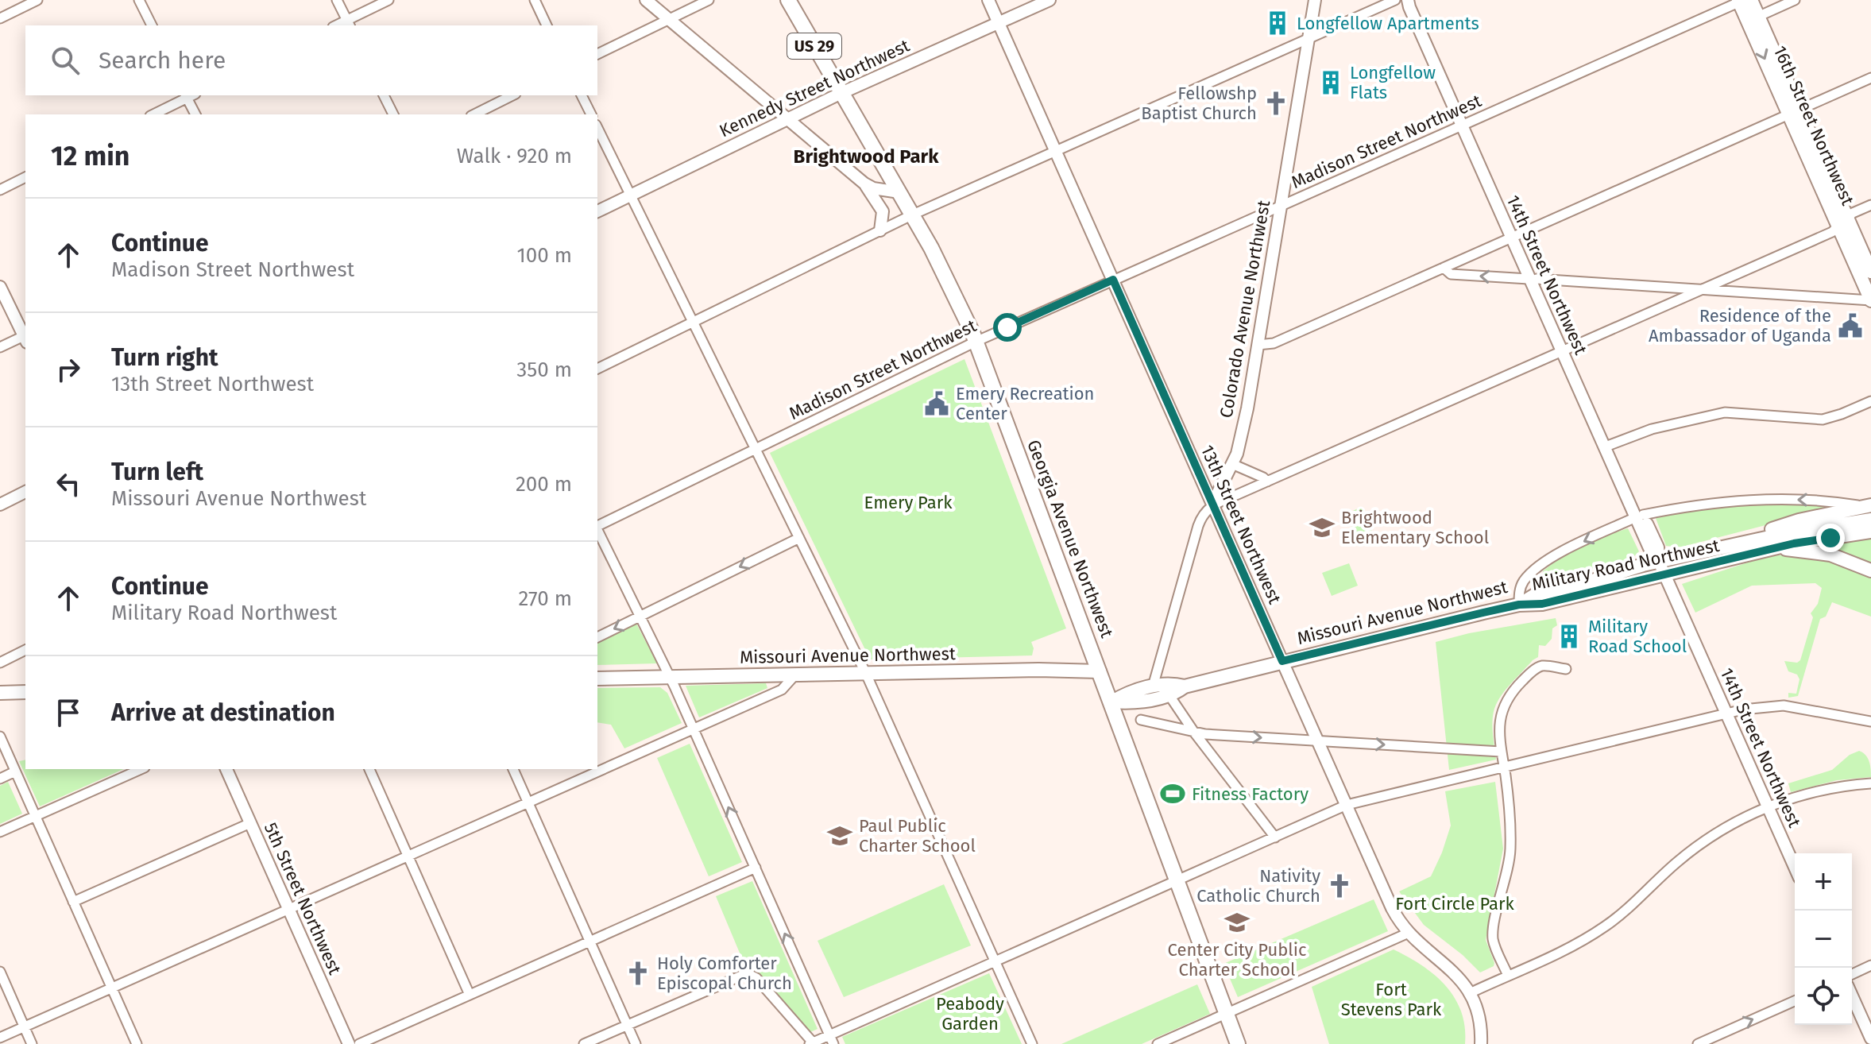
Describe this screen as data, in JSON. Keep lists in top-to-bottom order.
{
  "streets": {
    "highway": ["US 29", "Georgia Avenue Northwest"],
    "main road": ["16th Street Northwest", "Military Road Northwest", "Missouri Avenue Northwest"],
    "street": [
      "Kennedy Street Northwest",
      "Madison Street Northwest",
      "14th Street Northwest",
      "Colorado Avenue Northwest",
      "13th Street Northwest",
      "5th Street Northwest"
    ]
  },
  "crossings": [
    ["Kennedy Street Northwest", "13th Street Northwest"],
    ["Kennedy Street Northwest", "Georgia Avenue Northwest"],
    ["16th Street Northwest", "Madison Street Northwest"],
    ["Madison Street Northwest", "14th Street Northwest"],
    ["Madison Street Northwest", "Colorado Avenue Northwest"],
    ["Madison Street Northwest", "13th Street Northwest"],
    ["Madison Street Northwest", "Georgia Avenue Northwest"],
    ["14th Street Northwest", "Military Road Northwest"],
    ["14th Street Northwest", "Missouri Avenue Northwest"],
    ["Colorado Avenue Northwest", "13th Street Northwest"],
    ["Colorado Avenue Northwest", "Missouri Avenue Northwest"],
    ["13th Street Northwest", "Missouri Avenue Northwest"],
    ["Georgia Avenue Northwest", "Missouri Avenue Northwest"],
    ["Military Road Northwest", "Missouri Avenue Northwest"]
  ],
  "districts": ["Brightwood Park"],
  "parks": [
    "Emery Park",
    "Fort Circle Park",
    "Fort Stevens Park",
    "Peabody Garden"
  ],
  "places": {
    "building": ["Longfellow Apartments", "Longfellow Flats", "Military Road School"],
    "church": ["Fellowshp Baptist Church", "Nativity Catholic Church", "Holy Comforter Episcopal Church"],
    "public building": ["Residence of the Ambassador of Uganda", "Emery Recreation Center"],
    "school or university": ["Brightwood Elementary School", "Paul Public Charter School", "Center City Public Charter School"],
    "sports": ["Fitness Factory"]
  },
  "page": {
    "search": "Search here",
    "heading": ["12 min", "Walk · 920 m"],
    "list": [
      ["Continue", "Madison Street Northwest", "100 m"],
      ["Turn right", "13th Street Northwest", "350 m"],
      ["Turn left", "Missouri Avenue Northwest", "200 m"],
      ["Continue", "Military Road Northwest", "270 m"],
      "Arrive at destination"
    ],
    "map_buttons": ["+", "−"]
  }
}
